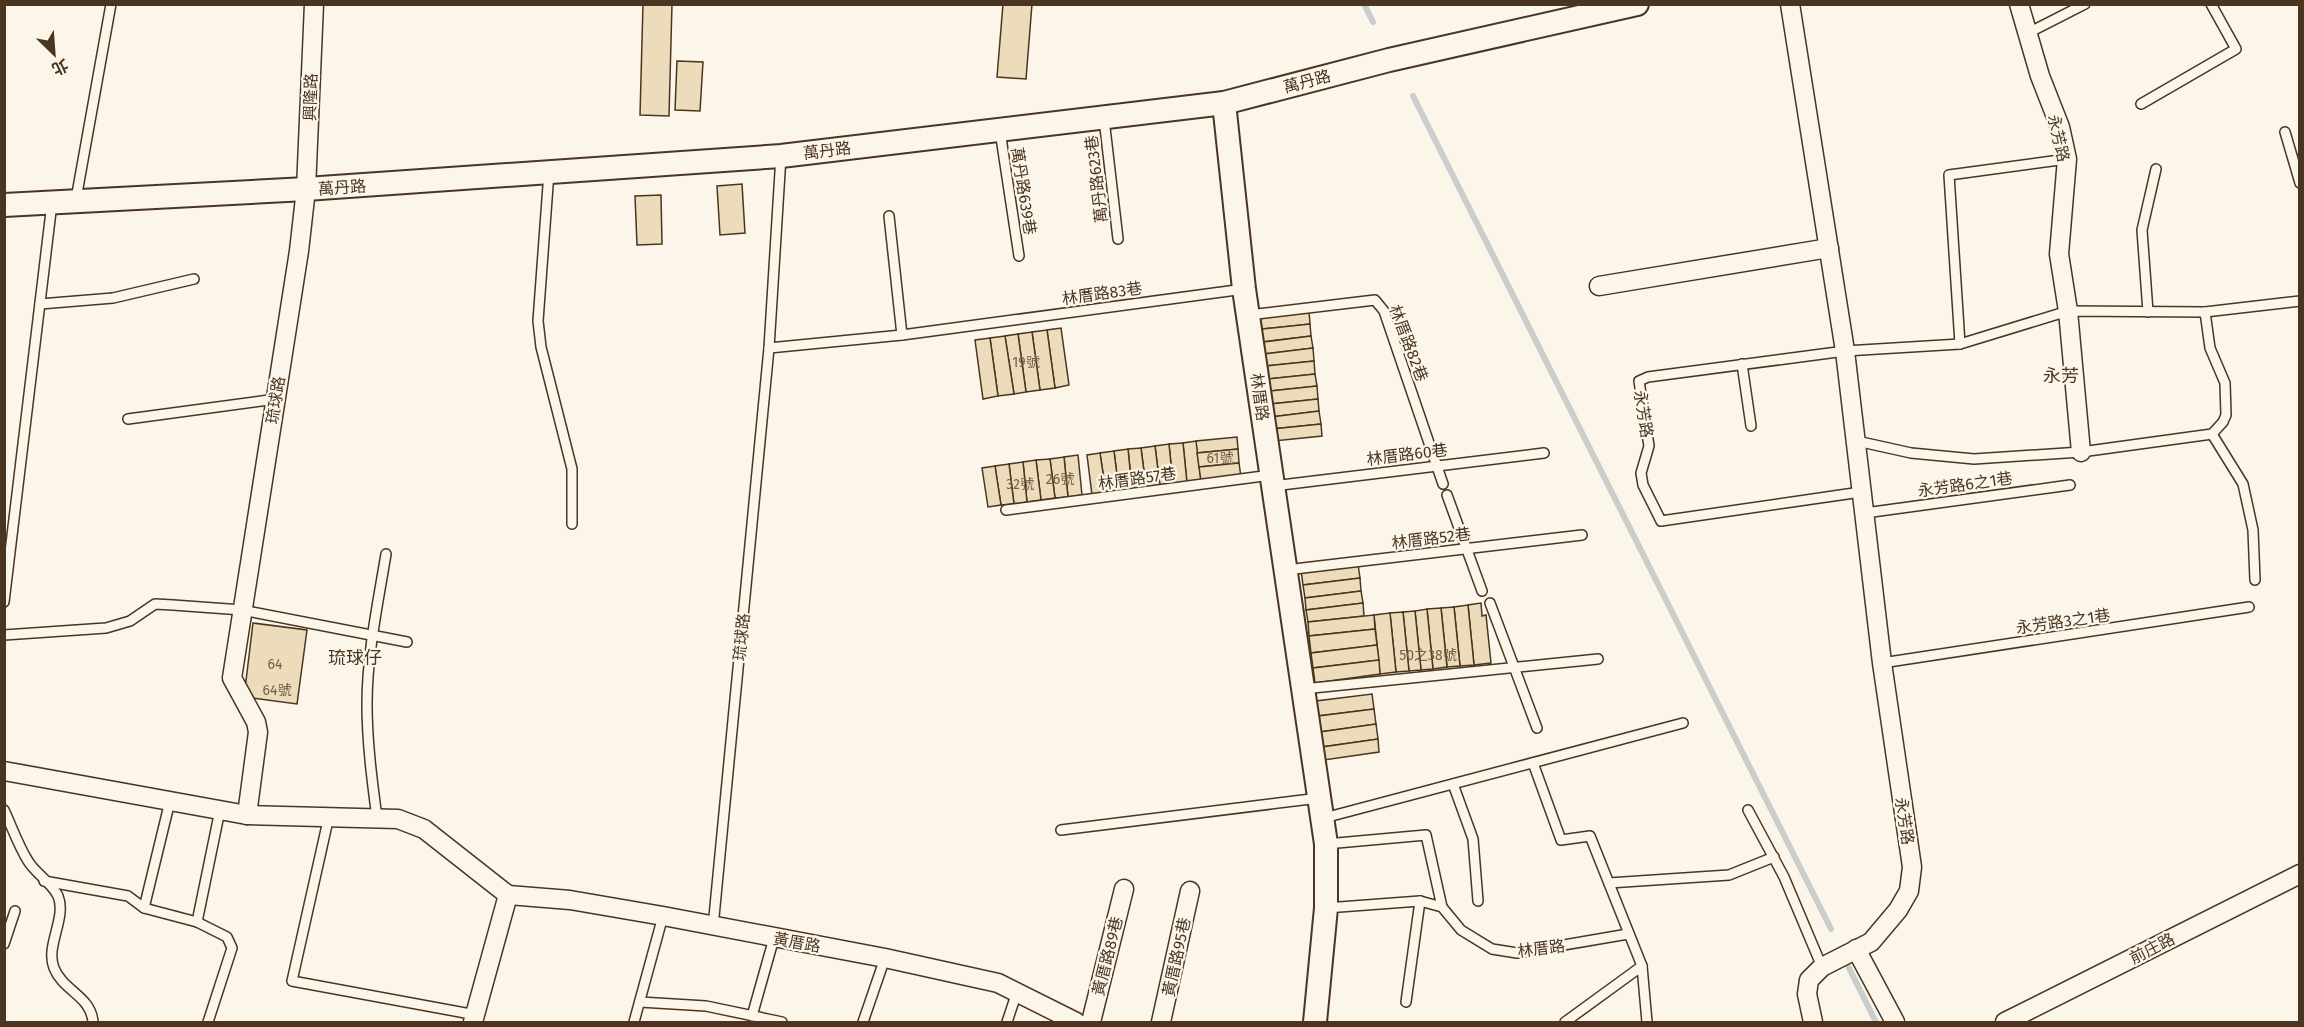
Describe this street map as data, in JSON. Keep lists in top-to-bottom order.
{
  "streets": {
    "street": [
      "萬丹路",
      "興隆路",
      "永芳路",
      "林厝路",
      "琉球路",
      "黃厝路",
      "前庄路",
      "黃厝路89巷",
      "黃厝路95巷"
    ],
    "lane": [
      "萬丹路623巷",
      "萬丹路639巷",
      "林厝路83巷",
      "林厝路82巷",
      "林厝路60巷",
      "林厝路57巷",
      "永芳路6之1巷",
      "林厝路52巷",
      "永芳路3之1巷"
    ]
  },
  "crossings": [
    ["萬丹路", "興隆路"],
    ["萬丹路", "萬丹路623巷"],
    ["萬丹路", "萬丹路639巷"],
    ["萬丹路", "林厝路"],
    ["萬丹路", "琉球路"],
    ["興隆路", "琉球路"],
    ["永芳路", "永芳路6之1巷"],
    ["永芳路", "永芳路3之1巷"],
    ["林厝路83巷", "林厝路"],
    ["林厝路82巷", "林厝路"],
    ["林厝路82巷", "林厝路60巷"],
    ["林厝路", "林厝路60巷"],
    ["林厝路", "林厝路57巷"],
    ["林厝路", "林厝路52巷"],
    ["琉球路", "黃厝路"],
    ["林厝路60巷", "林厝路57巷"]
  ],
  "districts": ["永芳", "琉球仔"],
  "house_numbers": [
    "19號",
    "61號",
    "26號",
    "32號",
    "50之38號",
    "64",
    "64號"
  ],
  "north": "bottom right"
}
